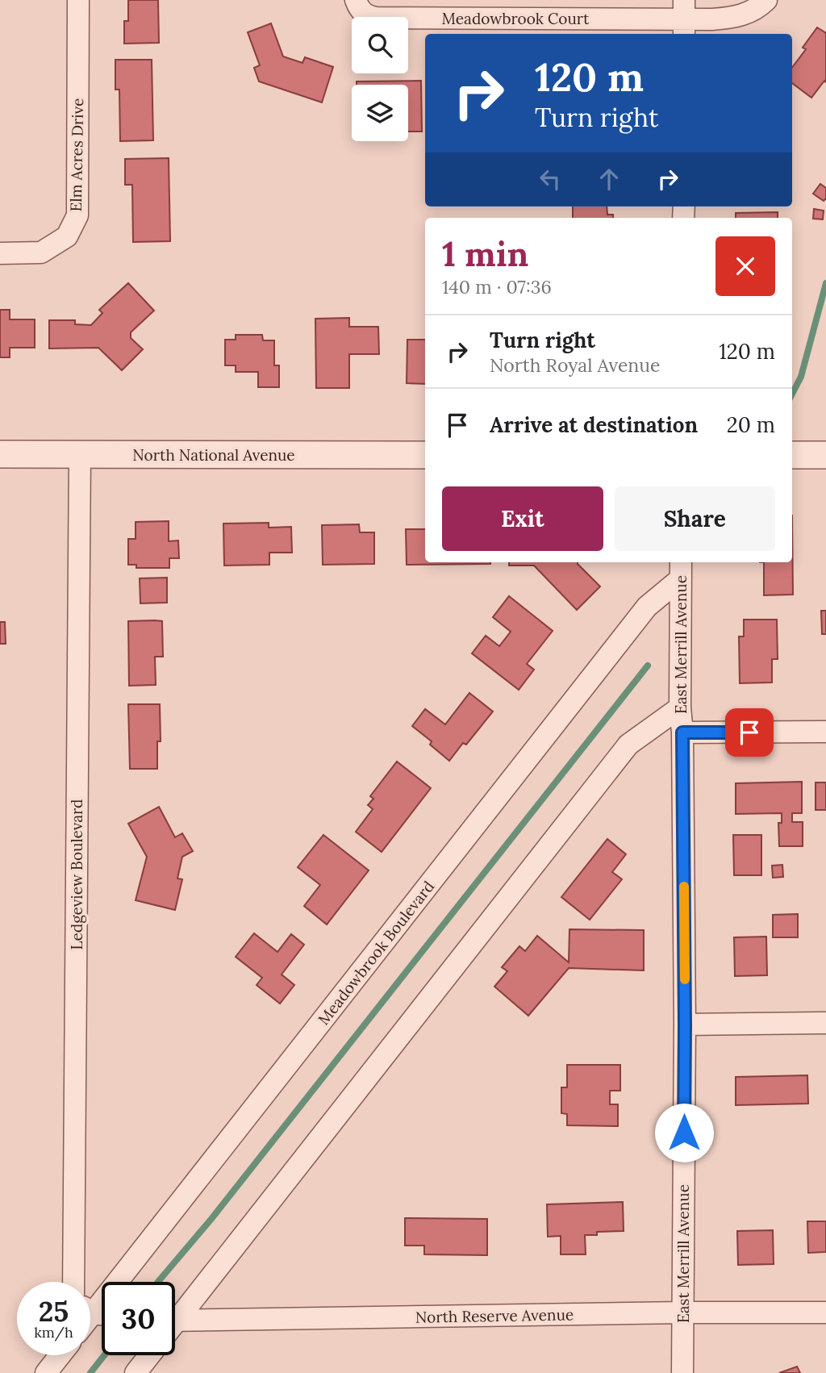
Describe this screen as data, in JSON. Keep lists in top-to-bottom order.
{
  "streets": {
    "street": [
      "Meadowbrook Court",
      "Elm Acres Drive",
      "North National Avenue",
      "East Merrill Avenue",
      "Ledgeview Boulevard",
      "Meadowbrook Boulevard",
      "North Reserve Avenue"
    ]
  },
  "crossings": [
    ["North National Avenue", "Ledgeview Boulevard"],
    ["East Merrill Avenue", "Meadowbrook Boulevard"],
    ["East Merrill Avenue", "North Reserve Avenue"]
  ],
  "page": {
    "turn": ["120 m", "Turn right"],
    "heading": ["1 min", "140 m · 07:36"],
    "list": [
      {
        "name": "Turn right",
        "note": "North Royal Avenue",
        "value": "120 m"
      },
      {
        "name": "Arrive at destination",
        "value": "20 m"
      }
    ],
    "buttons": ["Exit", "Share"],
    "speed": "25 km/h",
    "limit": "30"
  }
}
